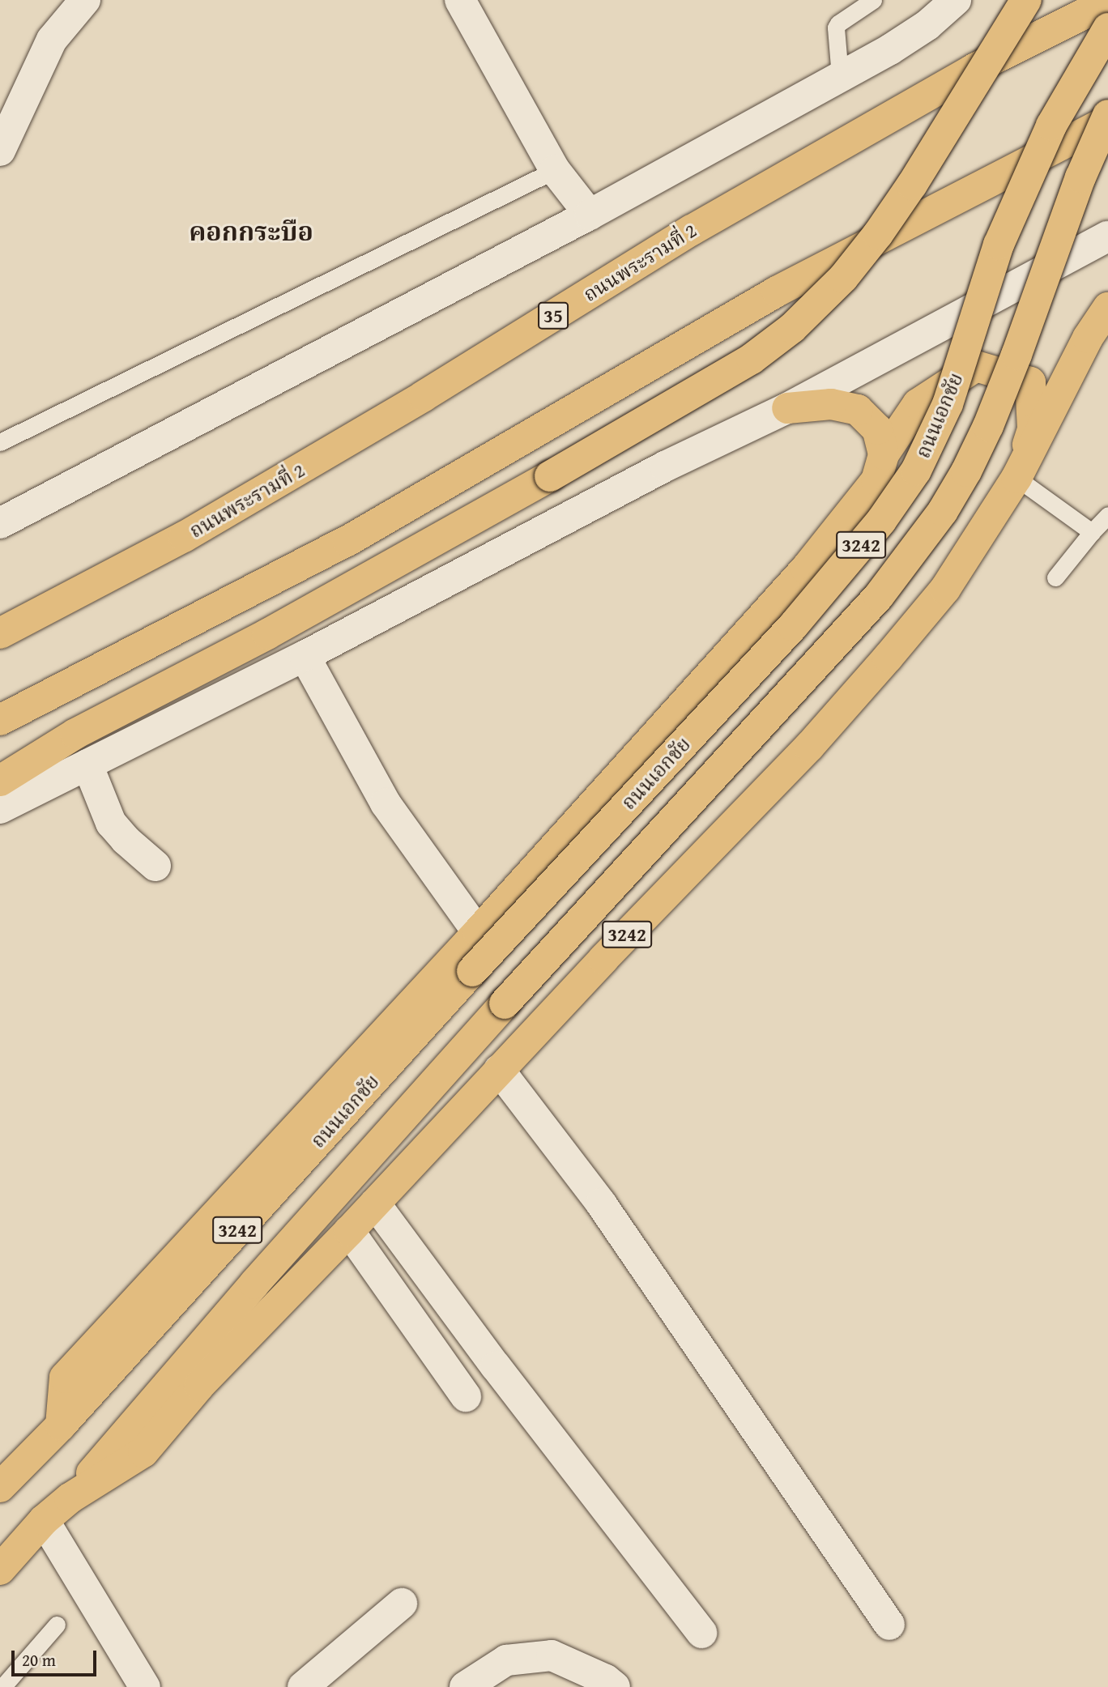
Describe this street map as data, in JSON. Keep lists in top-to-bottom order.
{
  "streets": {
    "main road": [
      "ถนนพระรามที่ 2",
      "35",
      "ถนนเอกชัย",
      "3242"
    ]
  },
  "districts": ["คอกกระบือ"],
  "scale_bar": "20 m"
}
